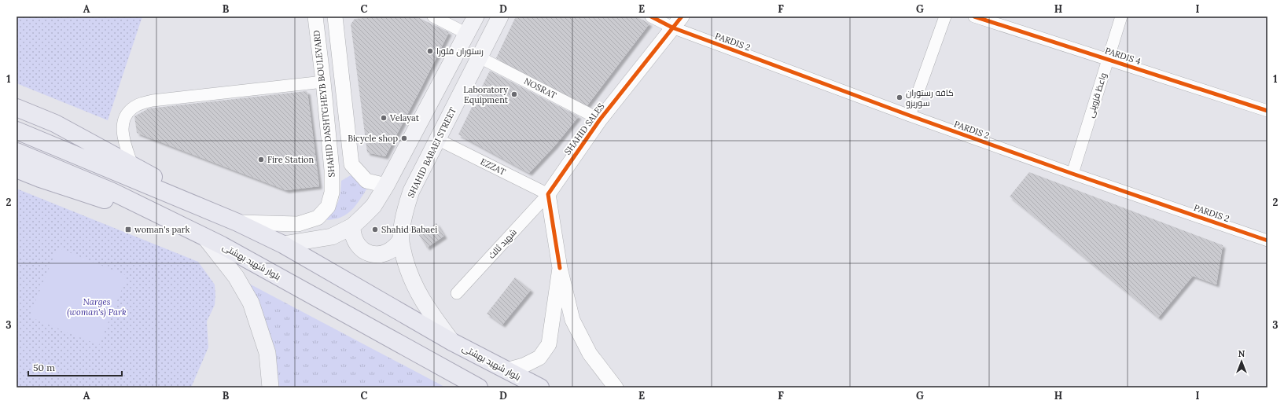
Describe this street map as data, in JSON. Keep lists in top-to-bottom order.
{
  "streets": {
    "main road": ["SHAHID BABAEI STREET", "بلوار شهید بهشتی"],
    "street": [
      "PARDIS 2",
      "PARDIS 4",
      "NOSRAT",
      "واعظ قزوینی",
      "SHAHID DASHTGHEYB BOULEVARD",
      "SHAHID SALES",
      "EZZAT",
      "شهید ثالث"
    ]
  },
  "crossings": [
    ["PARDIS 2", "واعظ قزوینی"],
    ["PARDIS 2", "SHAHID SALES"],
    ["PARDIS 4", "واعظ قزوینی"],
    ["NOSRAT", "SHAHID SALES"],
    ["NOSRAT", "SHAHID BABAEI STREET"],
    ["SHAHID DASHTGHEYB BOULEVARD", "بلوار شهید بهشتی"],
    ["SHAHID SALES", "EZZAT"],
    ["SHAHID SALES", "شهید ثالث"],
    ["SHAHID BABAEI STREET", "EZZAT"],
    ["SHAHID BABAEI STREET", "بلوار شهید بهشتی"],
    ["EZZAT", "شهید ثالث"]
  ],
  "parks": ["Narges (woman's) Park"],
  "places": {
    "other": [
      "رستوران فلورا",
      "Laboratory Equipment",
      "کافه رستوران سوریزو",
      "Velayat",
      "Bicycle shop",
      "Fire Station",
      "Shahid Babaei"
    ],
    "transit": ["woman's park"]
  },
  "scale_bar": "50 m",
  "north": "top",
  "grid": {
    "columns": [
      "A",
      "B",
      "C",
      "D",
      "E",
      "F",
      "G",
      "H",
      "I"
    ],
    "rows": ["1", "2", "3"]
  }
}
